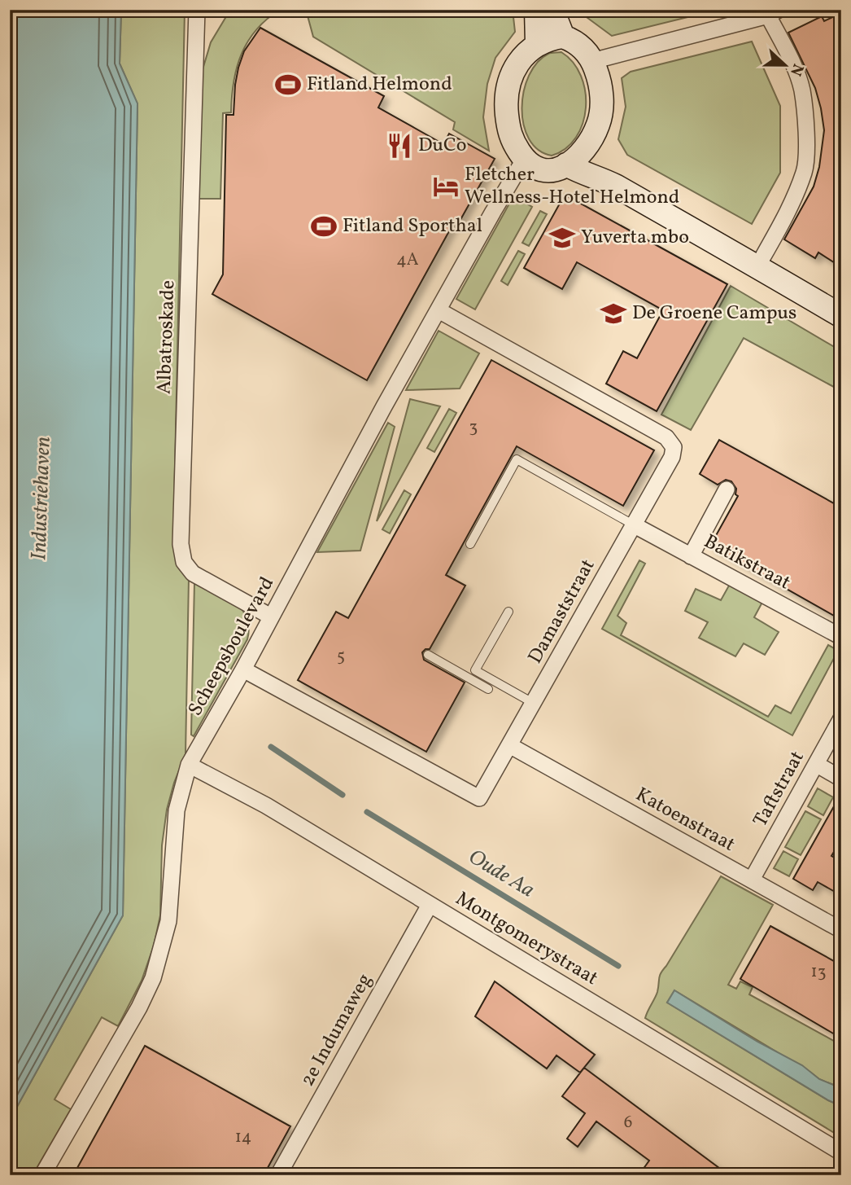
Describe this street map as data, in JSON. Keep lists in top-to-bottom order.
{
  "streets": {
    "street": [
      "Albatroskade",
      "Batikstraat",
      "Damaststraat",
      "Scheepsboulevard",
      "Taftstraat",
      "Katoenstraat",
      "Montgomerystraat",
      "2e Indumaweg"
    ]
  },
  "crossings": [
    ["Albatroskade", "Scheepsboulevard"],
    ["Batikstraat", "Damaststraat"],
    ["Damaststraat", "Scheepsboulevard"],
    ["Damaststraat", "Katoenstraat"],
    ["Scheepsboulevard", "Montgomerystraat"],
    ["Taftstraat", "Katoenstraat"],
    ["Montgomerystraat", "2e Indumaweg"]
  ],
  "water": ["Industriehaven", "Oude Aa"],
  "places": {
    "sports": ["Fitland Helmond", "Fitland Sporthal"],
    "restaurant": ["DuCo"],
    "hotel": ["Fletcher Wellness-Hotel Helmond"],
    "school or university": ["Yuverta mbo", "De Groene Campus"]
  },
  "house_numbers": [
    "4A",
    "3",
    "5",
    "13",
    "6",
    "14"
  ],
  "north": "right"
}
